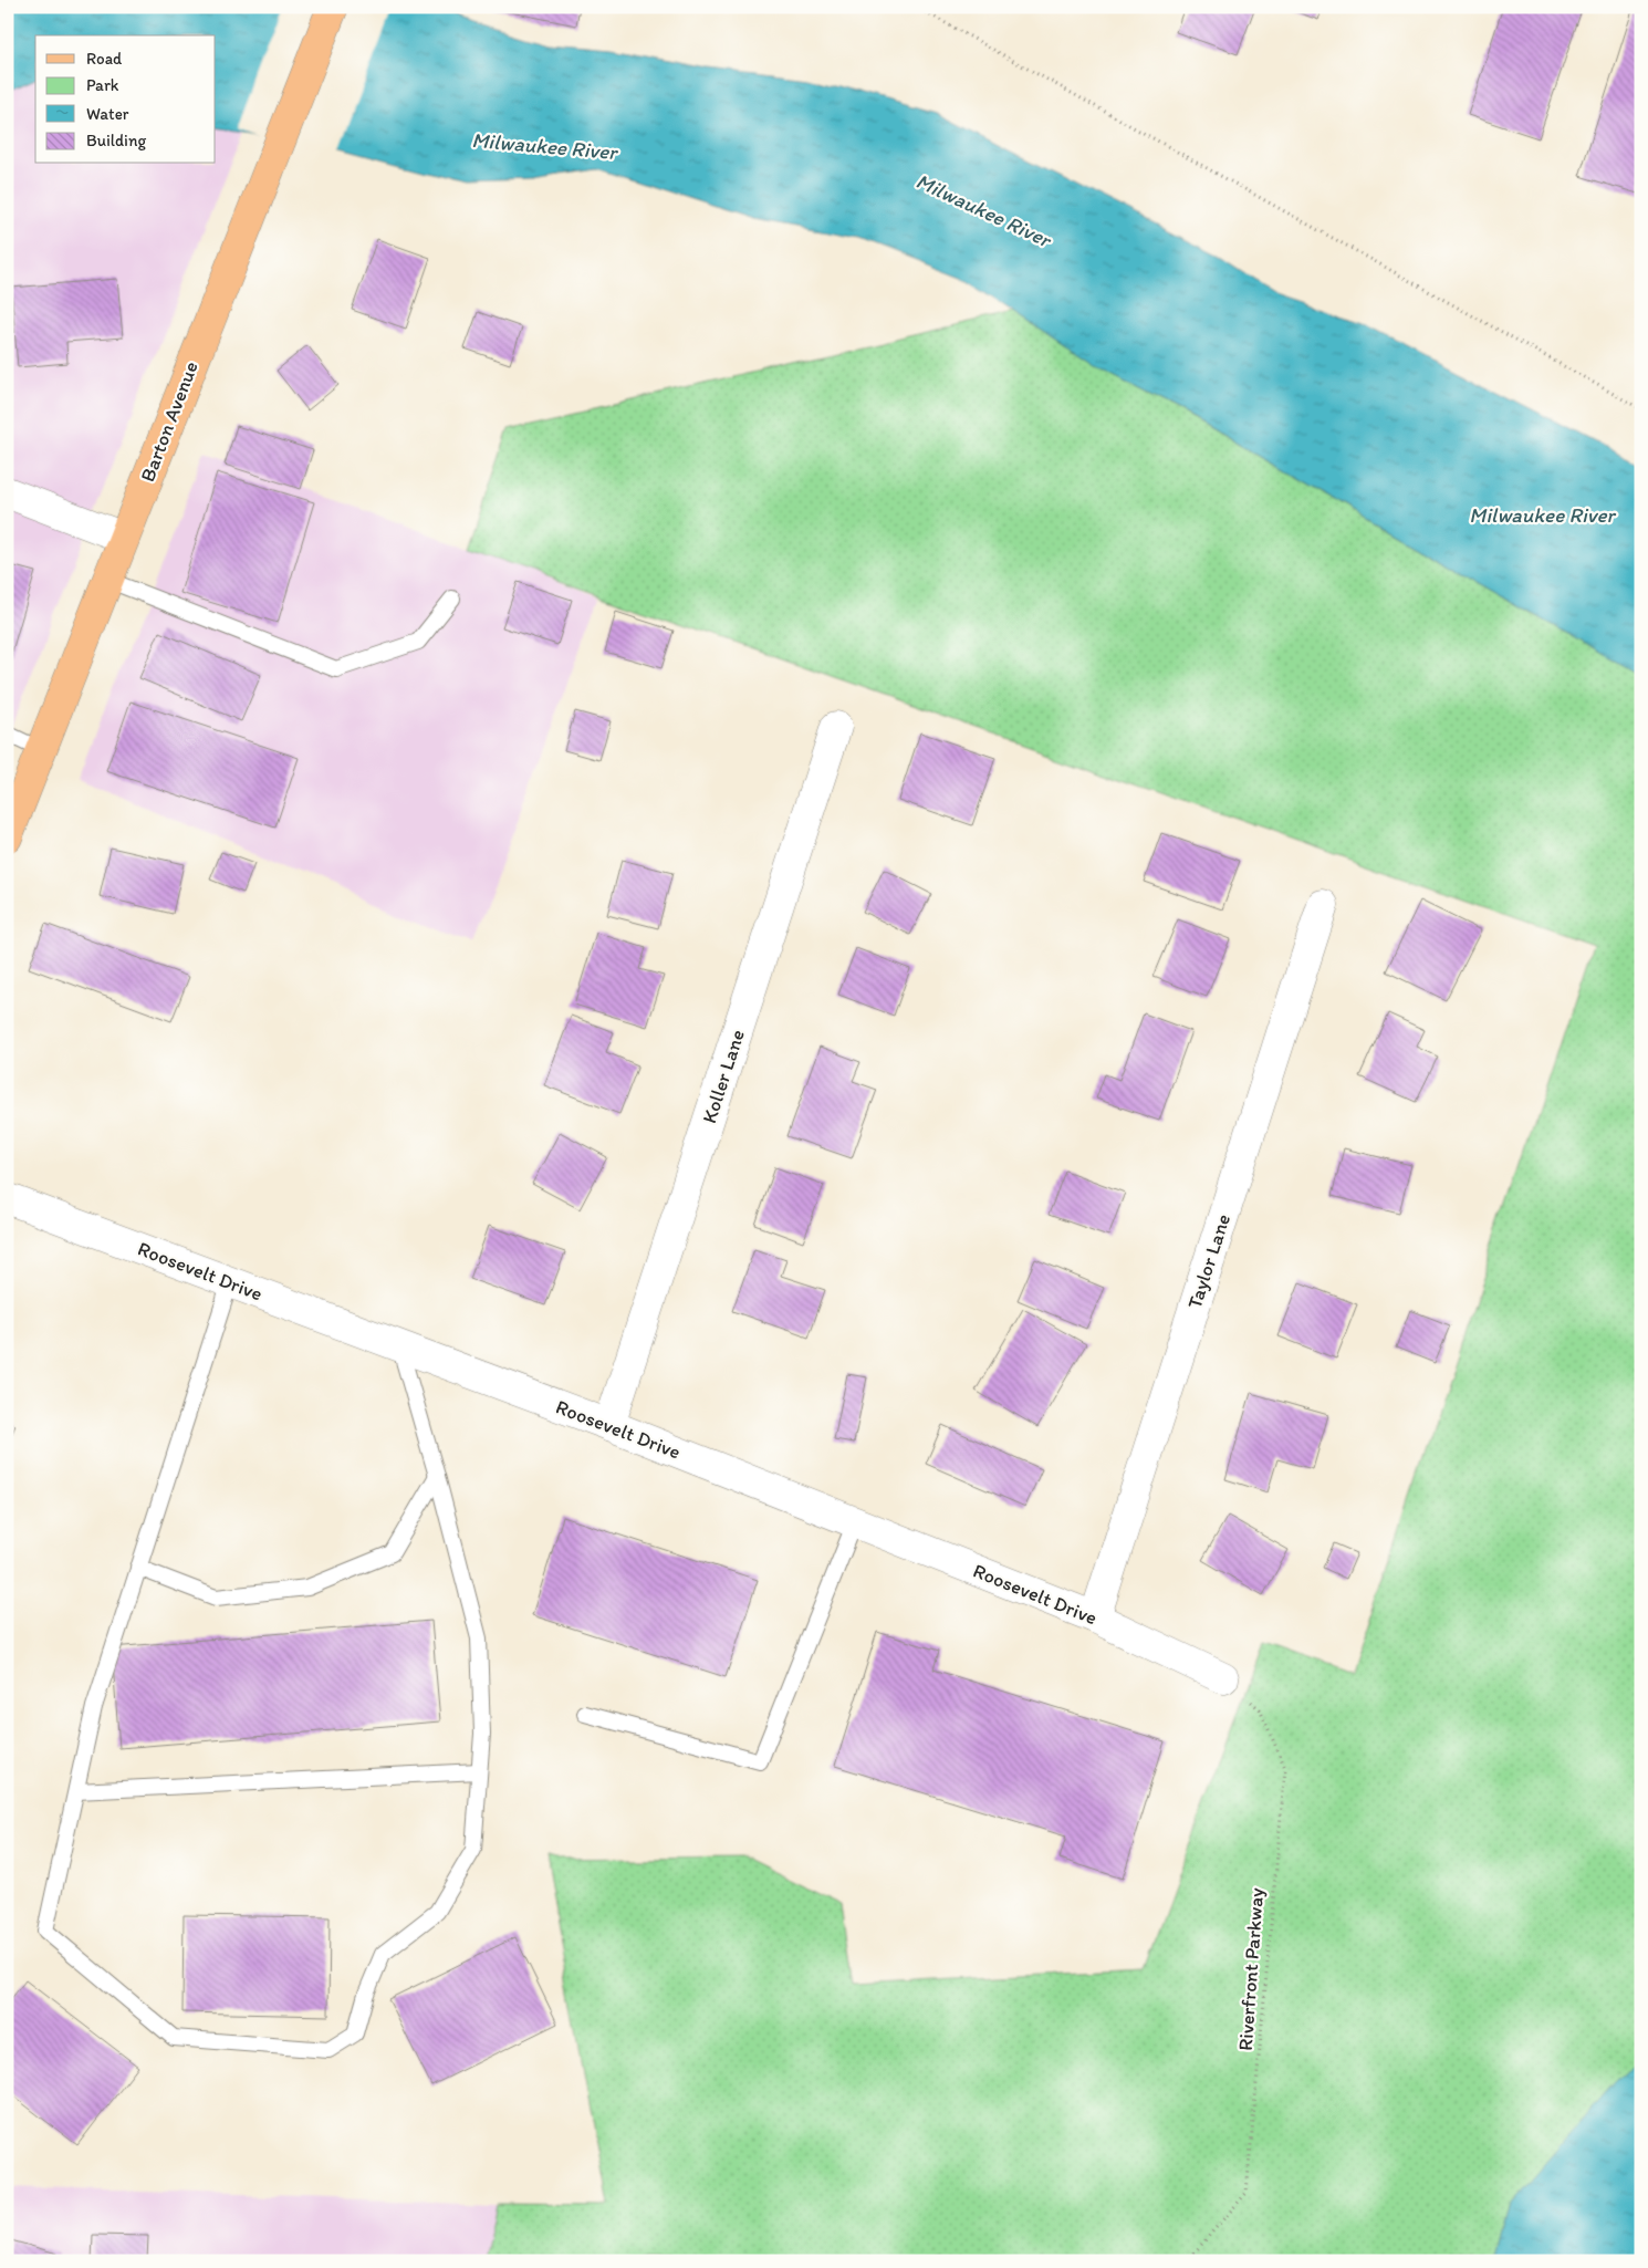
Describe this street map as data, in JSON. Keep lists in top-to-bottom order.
{
  "streets": {
    "main road": ["Barton Avenue"],
    "street": ["Koller Lane", "Taylor Lane", "Roosevelt Drive"],
    "path": ["Riverfront Parkway"]
  },
  "crossings": [
    ["Koller Lane", "Roosevelt Drive"],
    ["Taylor Lane", "Roosevelt Drive"],
    ["Roosevelt Drive", "Riverfront Parkway"]
  ],
  "water": ["Milwaukee River"],
  "legend": [
    "Road",
    "Park",
    "Water",
    "Building"
  ]
}
